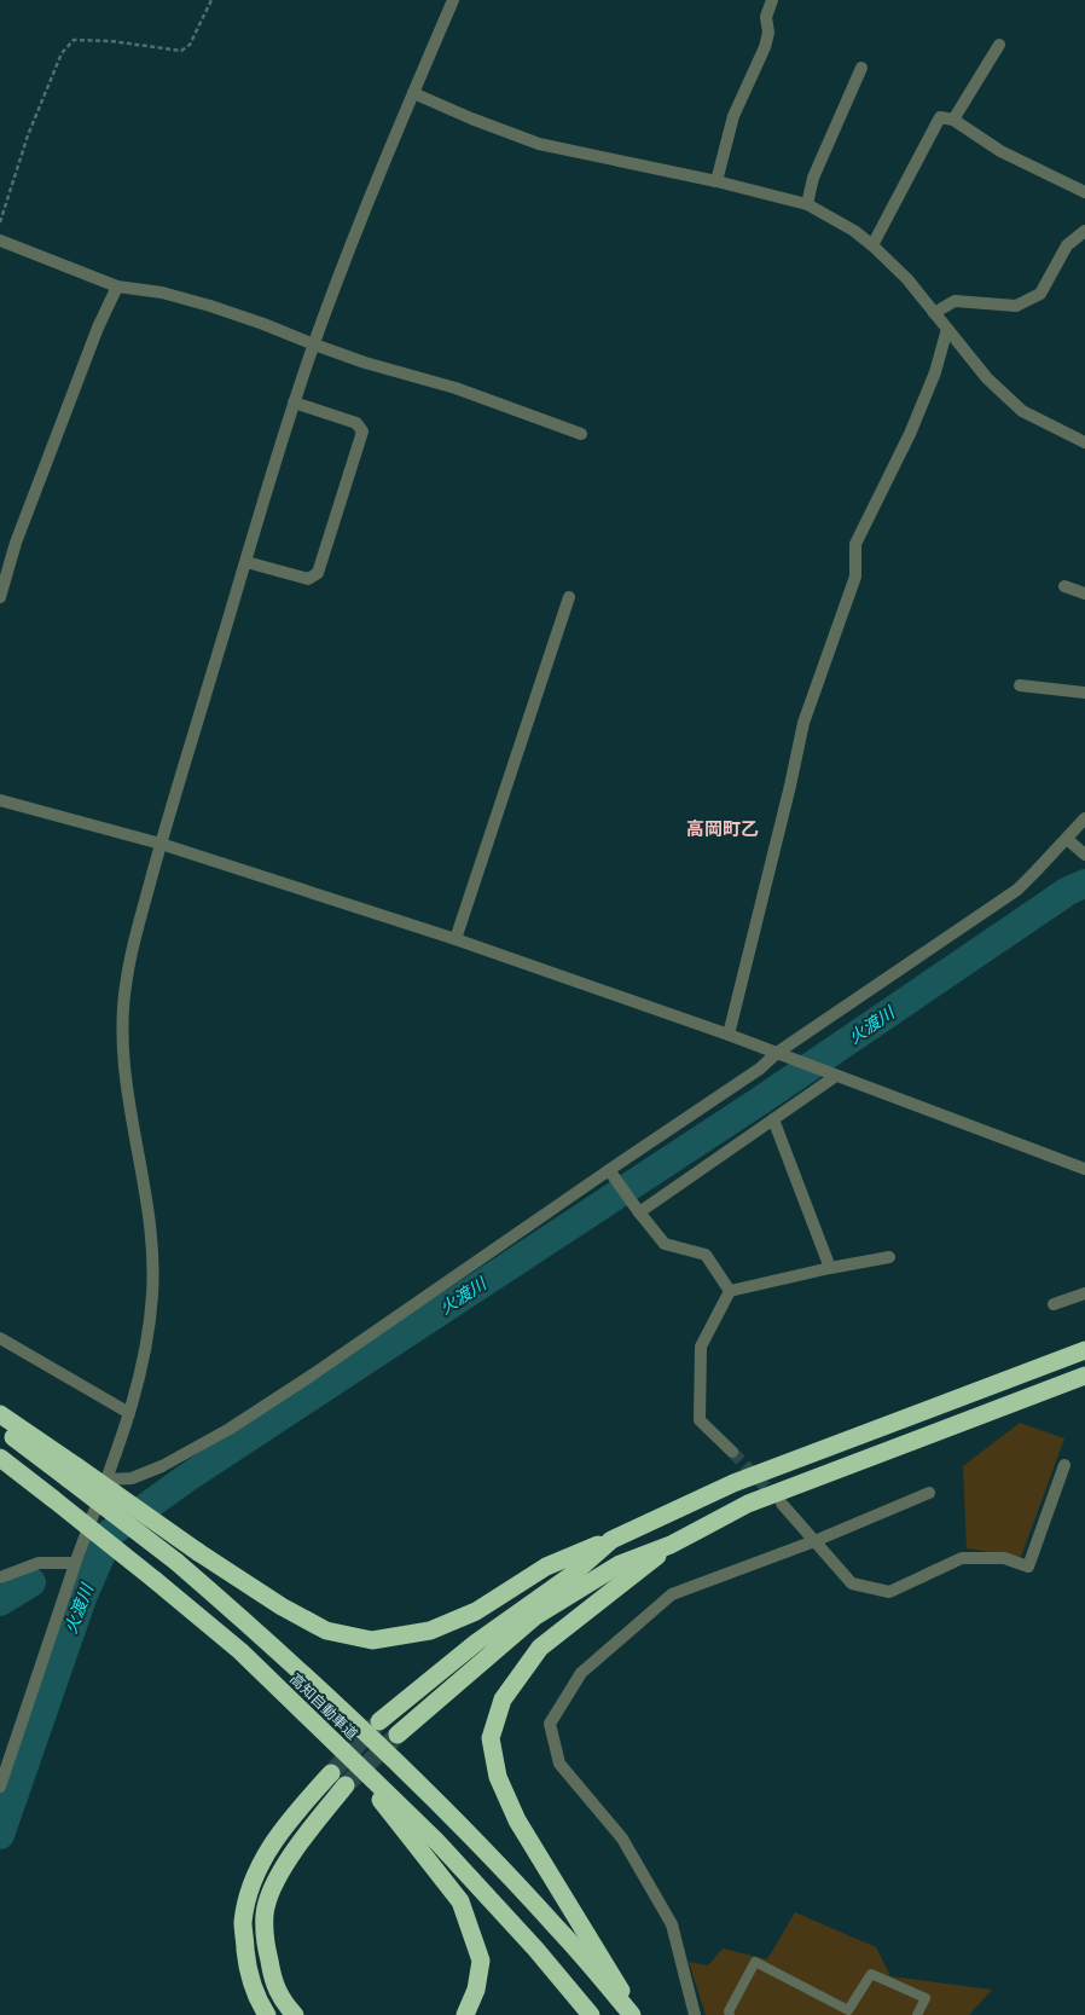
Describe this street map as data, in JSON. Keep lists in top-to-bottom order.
{
  "streets": {
    "highway": ["高知自動車道"]
  },
  "districts": ["高岡町乙"],
  "water": ["火渡川"]
}
